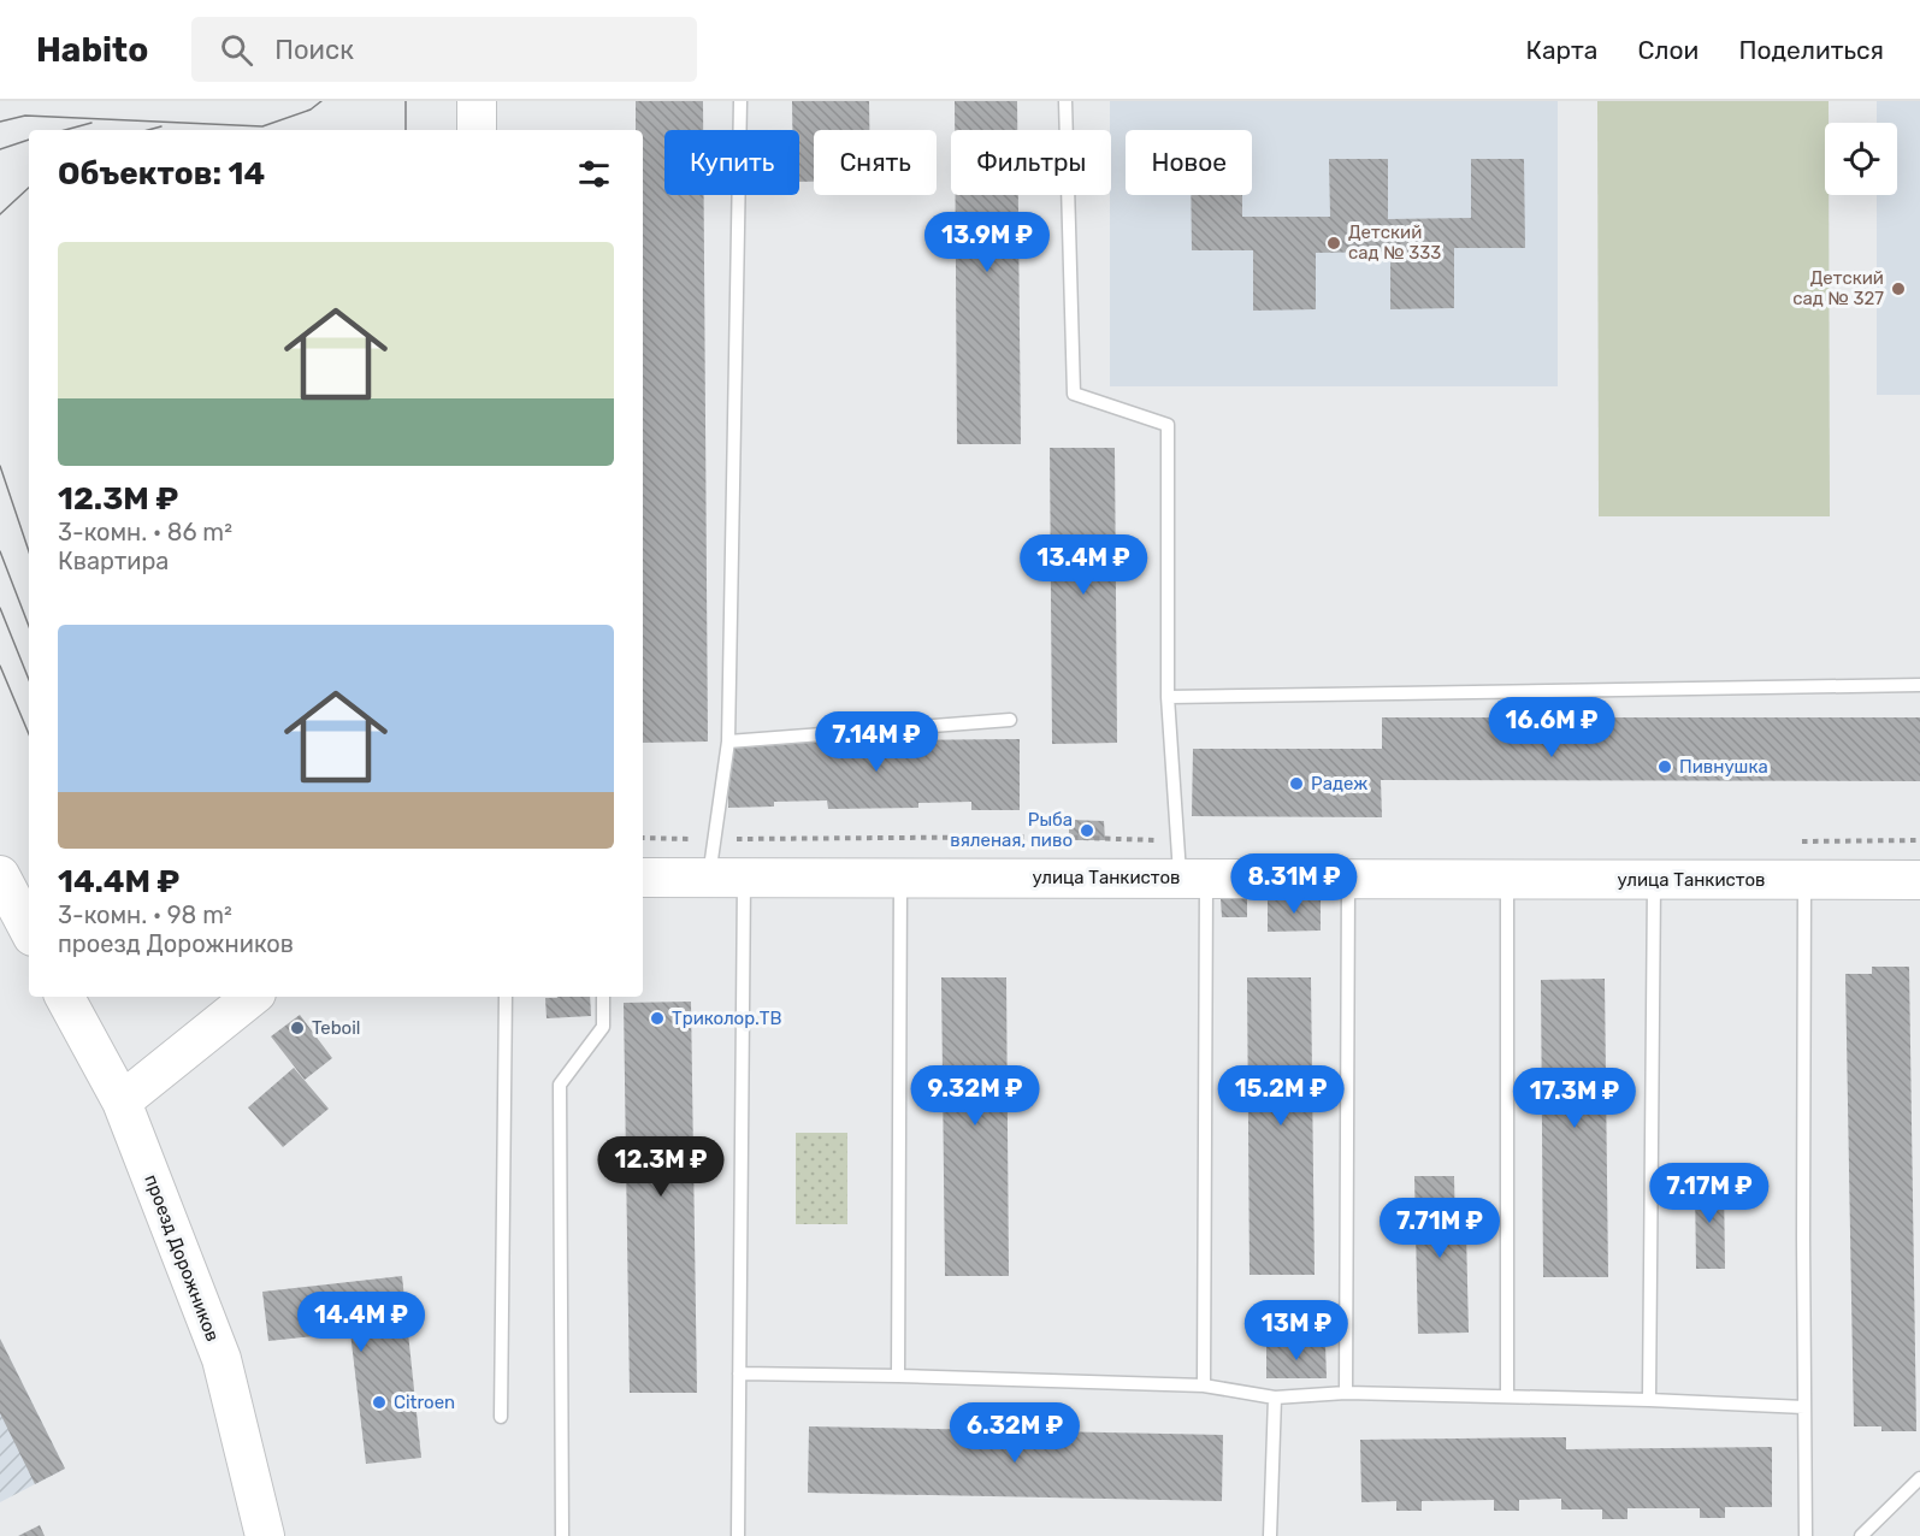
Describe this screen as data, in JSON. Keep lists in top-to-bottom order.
{
  "streets": {
    "main road": ["улица Танкистов", "проезд Дорожников"]
  },
  "places": [
    "Детский сад № 333",
    "Детский сад № 327",
    "Пивнушка",
    "Радеж",
    "Рыба вяленая, пиво",
    "Триколор.ТВ",
    "Teboil",
    "Citroen"
  ],
  "page": {
    "header": "Habito",
    "search": "Поиск",
    "nav": ["Карта", "Слои", "Поделиться"],
    "chip": [
      "Купить",
      "Снять",
      "Фильтры",
      "Новое"
    ],
    "heading": "Объектов: 14",
    "price": [
      "13.9M ₽",
      "13.4M ₽",
      "16.6M ₽",
      "7.14M ₽",
      "8.31M ₽",
      "9.32M ₽",
      "15.2M ₽",
      "17.3M ₽",
      "12.3M ₽",
      "7.17M ₽",
      "7.71M ₽",
      "14.4M ₽",
      "13M ₽",
      "6.32M ₽"
    ],
    "list": [
      {
        "name": "12.3M ₽",
        "note": "3-комн. · 86 m² · Квартира"
      },
      {
        "name": "14.4M ₽",
        "note": "3-комн. · 98 m² · проезд Дорожников"
      }
    ]
  }
}
